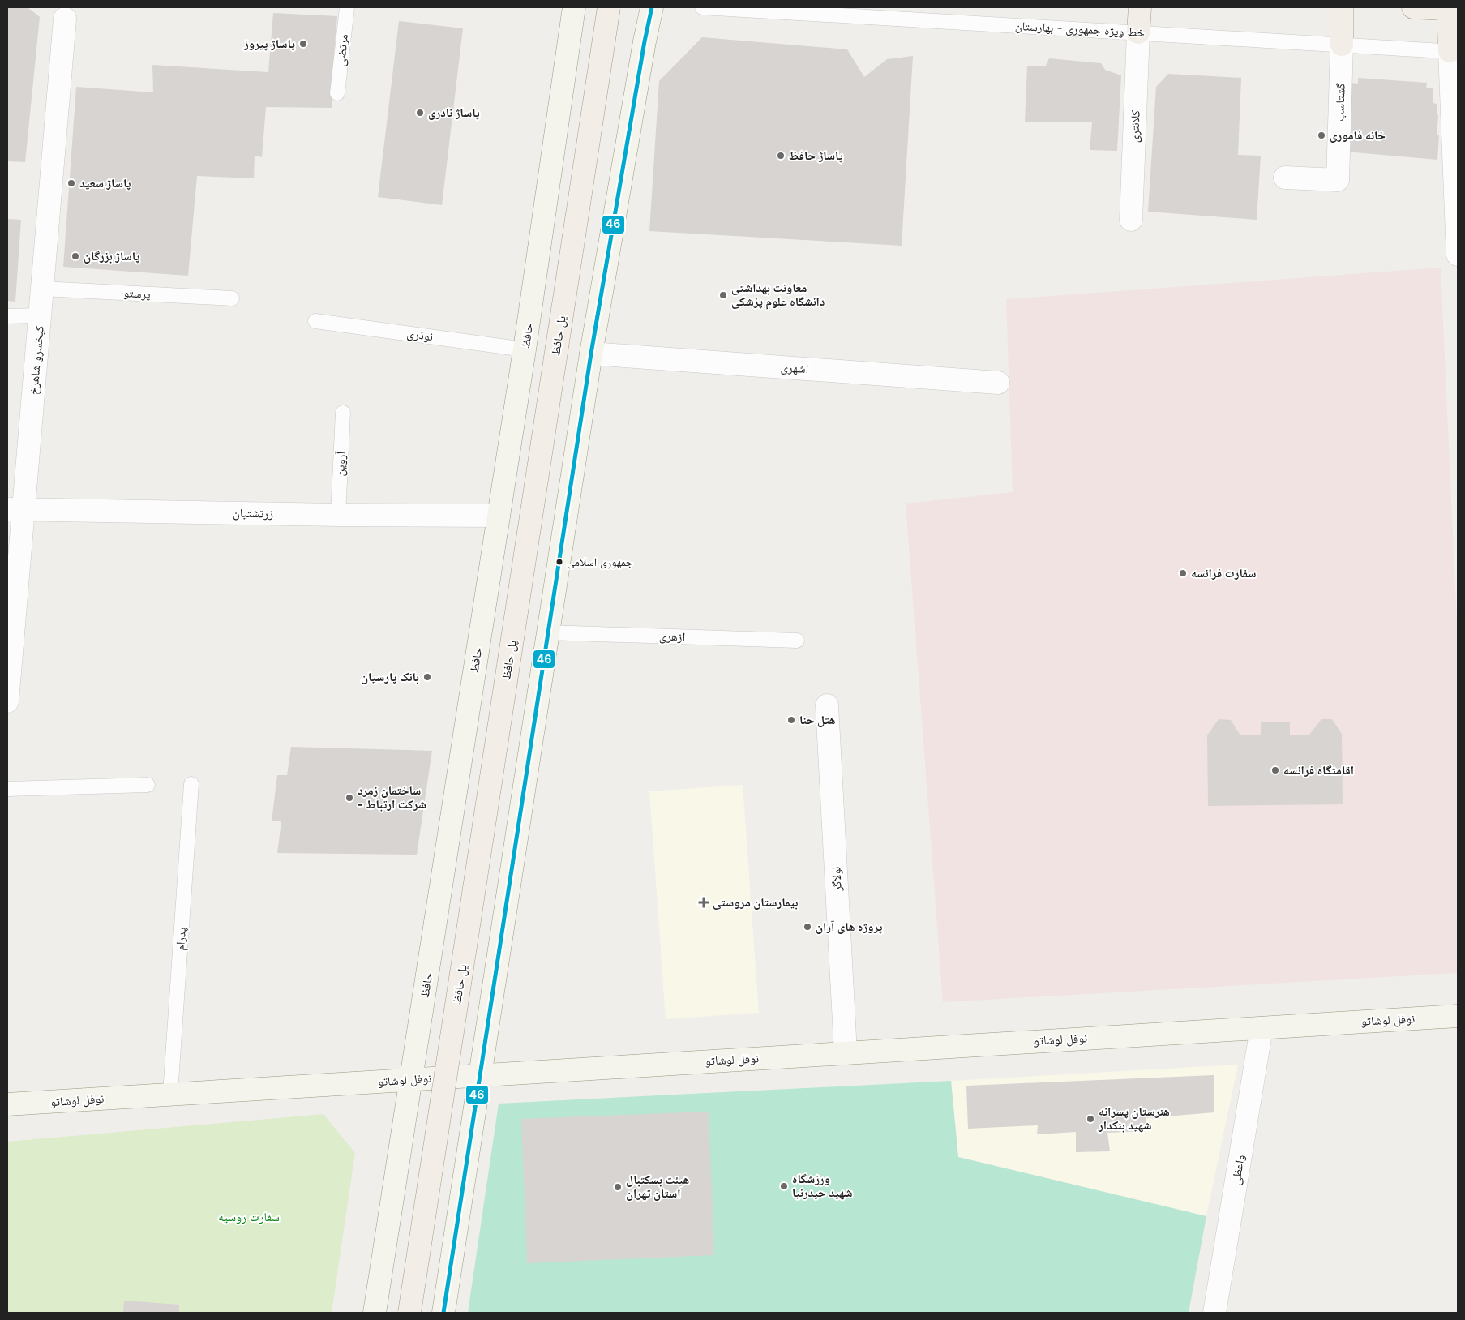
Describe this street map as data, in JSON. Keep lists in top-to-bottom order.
{
  "streets": {
    "main road": ["حافظ", "پل حافظ", "نوفل لوشاتو"],
    "street": [
      "گشتاسب",
      "کلانتری",
      "کیخسرو شاهرخ",
      "اشهری",
      "زرتشتیان",
      "لولاگر",
      "واعظی"
    ],
    "lane": [
      "خط ویژه جمهوری - بهارستان",
      "مرتضی",
      "پرستو",
      "نوذری",
      "آروین",
      "ازهری",
      "پدرام"
    ]
  },
  "crossings": [
    ["خط ویژه جمهوری - بهارستان", "گشتاسب"],
    ["خط ویژه جمهوری - بهارستان", "کلانتری"],
    ["پرستو", "کیخسرو شاهرخ"],
    ["نوذری", "حافظ"],
    ["حافظ", "زرتشتیان"],
    ["حافظ", "نوفل لوشاتو"],
    ["کیخسرو شاهرخ", "زرتشتیان"],
    ["آروین", "زرتشتیان"],
    ["لولاگر", "نوفل لوشاتو"],
    ["پدرام", "نوفل لوشاتو"],
    ["نوفل لوشاتو", "واعظی"]
  ],
  "parks": ["سفارت روسیه"],
  "places": {
    "other": [
      "پاساژ پیروز",
      "پاساژ نادری",
      "خانه فاموری",
      "پاساژ حافظ",
      "پاساژ سعید",
      "پاساژ بزرگان",
      "معاونت بهداشتی دانشگاه علوم پزشکی",
      "جمهوری اسلامی",
      "سفارت فرانسه",
      "بانک پارسیان",
      "هتل حنا",
      "اقامتگاه فرانسه",
      "ساختمان زمرد - شرکت ارتباط",
      "پروژه های آران",
      "هنرستان پسرانه شهید بنکدار",
      "ورزشگاه شهید حیدرنیا",
      "هیئت بسکتبال استان تهران"
    ],
    "health": ["بیمارستان مروستی"]
  },
  "lines": ["transit line 46"]
}
